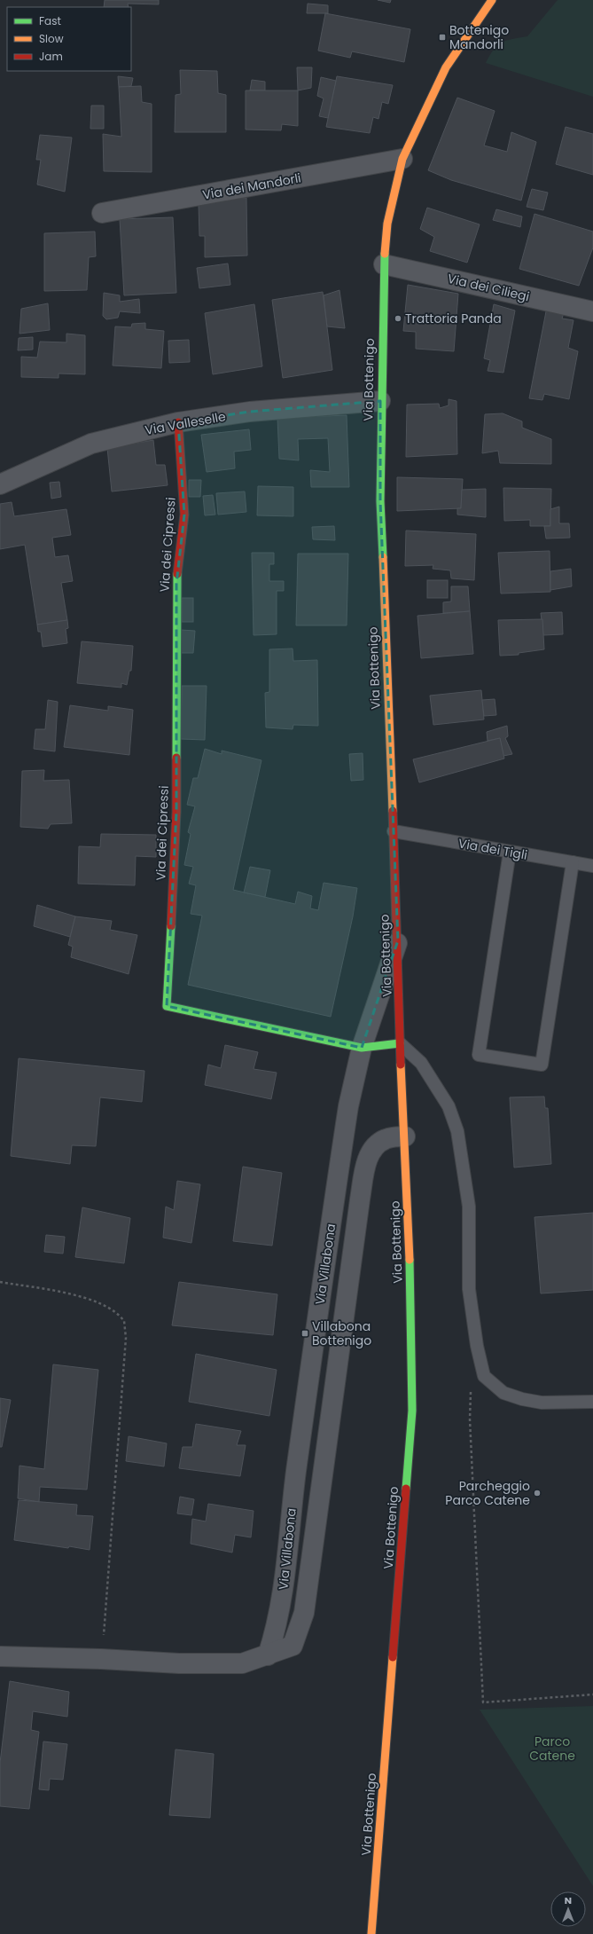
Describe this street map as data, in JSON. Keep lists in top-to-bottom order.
{
  "streets": {
    "street": [
      "Via dei Mandorli",
      "Via dei Ciliegi",
      "Via Bottenigo",
      "Via Valleselle",
      "Via dei Cipressi",
      "Via Villabona"
    ],
    "lane": ["Via dei Tigli"]
  },
  "crossings": [
    ["Via dei Mandorli", "Via Bottenigo"],
    ["Via dei Ciliegi", "Via Bottenigo"],
    ["Via Bottenigo", "Via Valleselle"],
    ["Via Bottenigo", "Via dei Cipressi"],
    ["Via Bottenigo", "Via dei Tigli"],
    ["Via Bottenigo", "Via Villabona"],
    ["Via Valleselle", "Via dei Cipressi"],
    ["Via dei Cipressi", "Via Villabona"]
  ],
  "parks": ["Parco Catene"],
  "places": {
    "transit": ["Bottenigo Mandorli", "Villabona Bottenigo"],
    "other": ["Trattoria Panda", "Parcheggio Parco Catene"]
  },
  "legend": ["Fast", "Slow", "Jam"],
  "north": "top"
}
